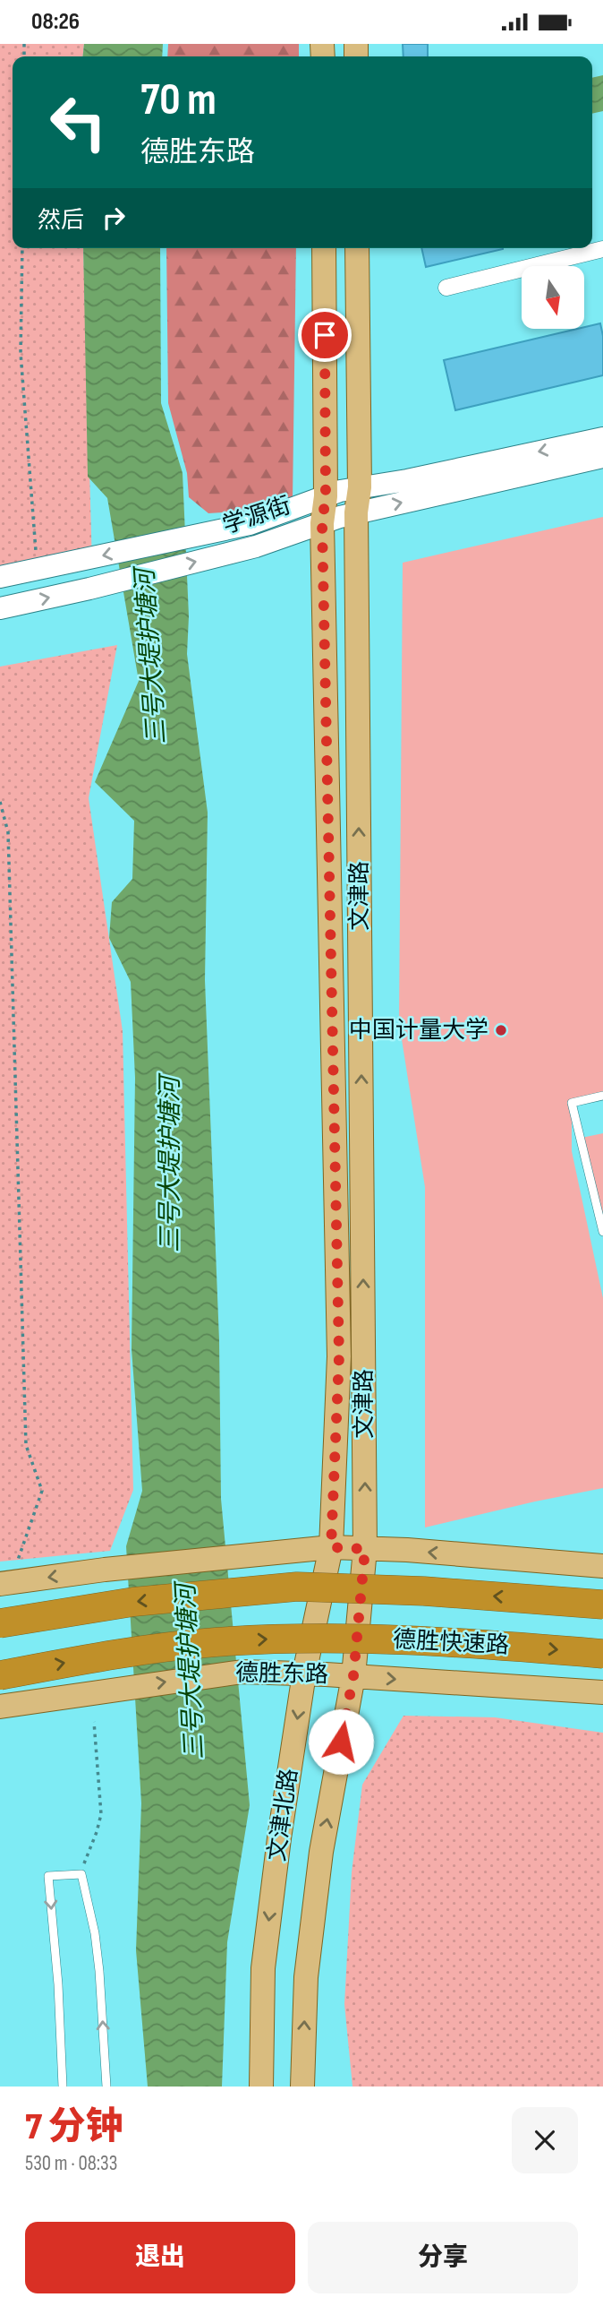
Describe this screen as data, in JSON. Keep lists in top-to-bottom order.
{
  "streets": {
    "highway": ["德胜快速路"],
    "main road": [
      "学源街",
      "文津路",
      "德胜东路",
      "文津北路"
    ]
  },
  "crossings": [
    ["学源街", "文津路"],
    ["文津路", "文津北路"],
    ["德胜东路", "文津北路"]
  ],
  "water": ["三号大堤护塘河"],
  "places": ["中国计量大学"],
  "north": "bottom",
  "page": {
    "status": "08:26",
    "turn": ["70 m", "德胜东路"],
    "then": "然后",
    "heading": ["7 分钟", "530 m · 08:33"],
    "buttons": ["退出", "分享"]
  }
}
